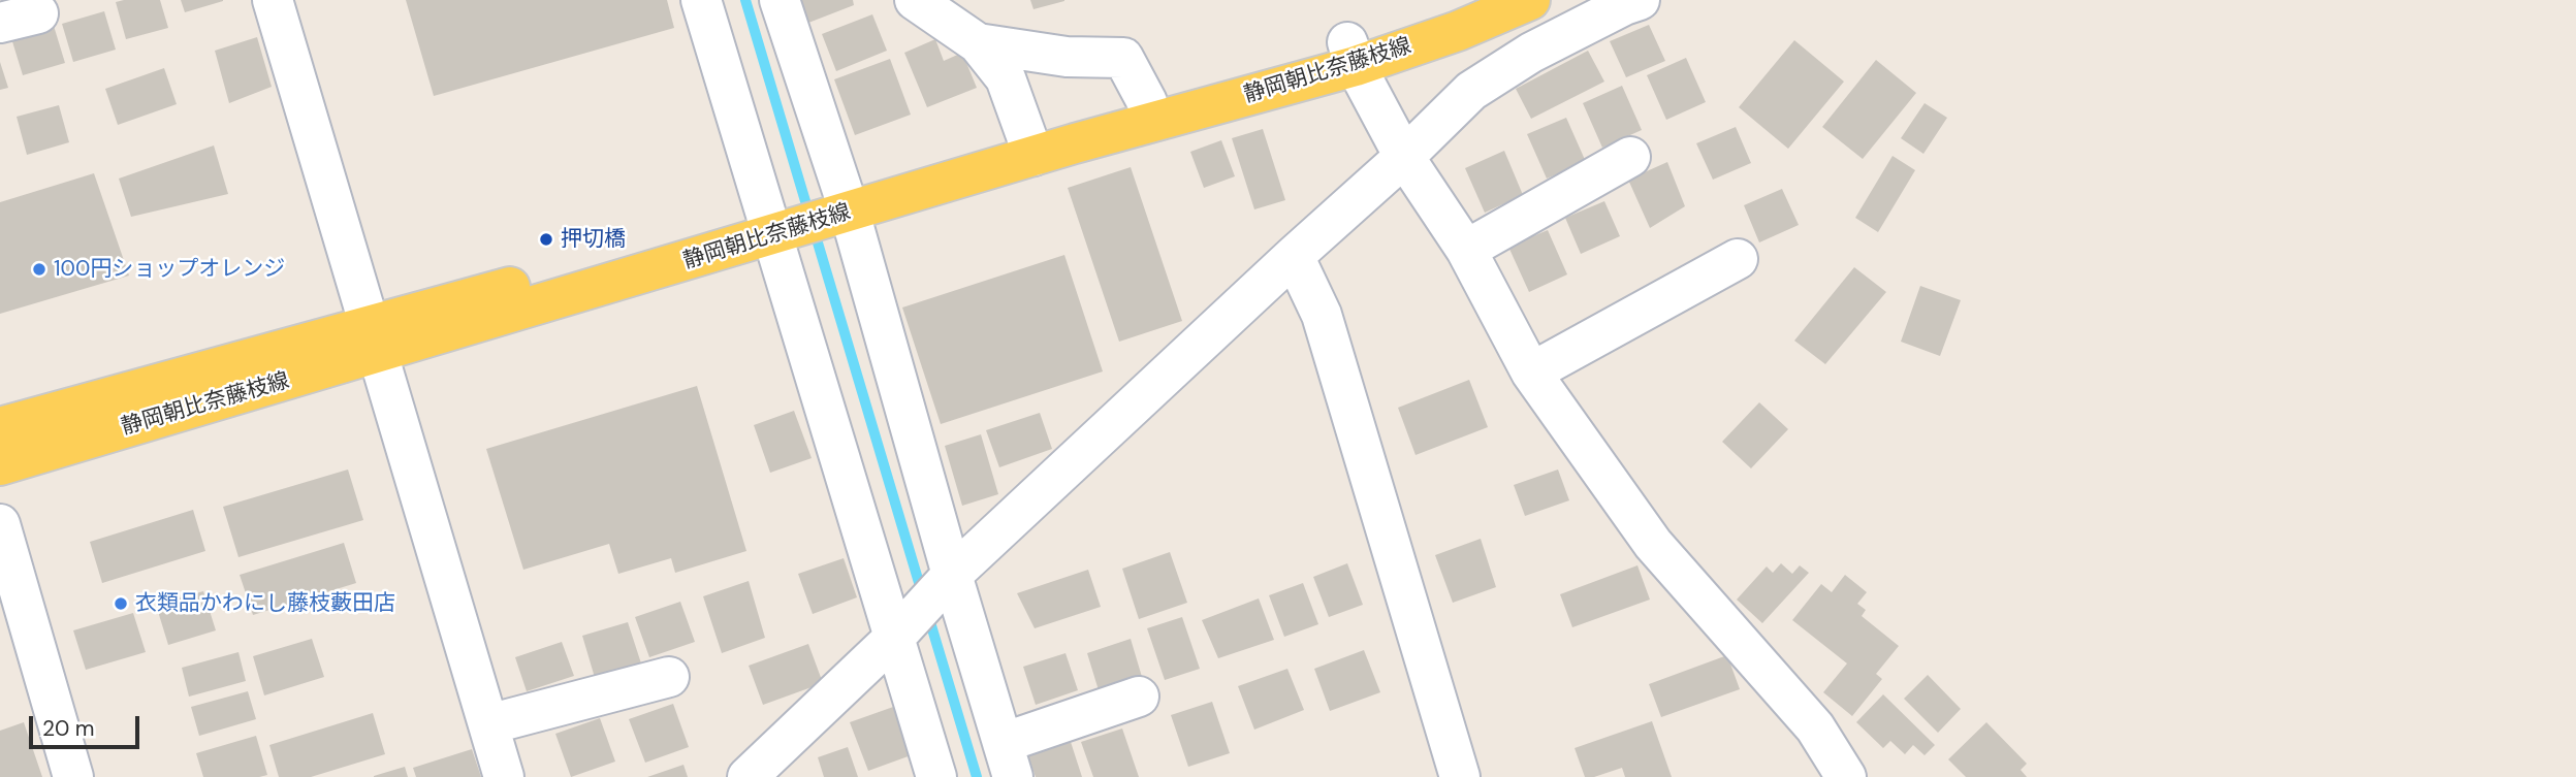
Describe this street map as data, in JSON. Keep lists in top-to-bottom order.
{
  "streets": {
    "main road": ["静岡朝比奈藤枝線"]
  },
  "places": ["押切橋", "100円ショップオレンジ", "衣類品かわにし藤枝藪田店"],
  "scale_bar": "20 m"
}
